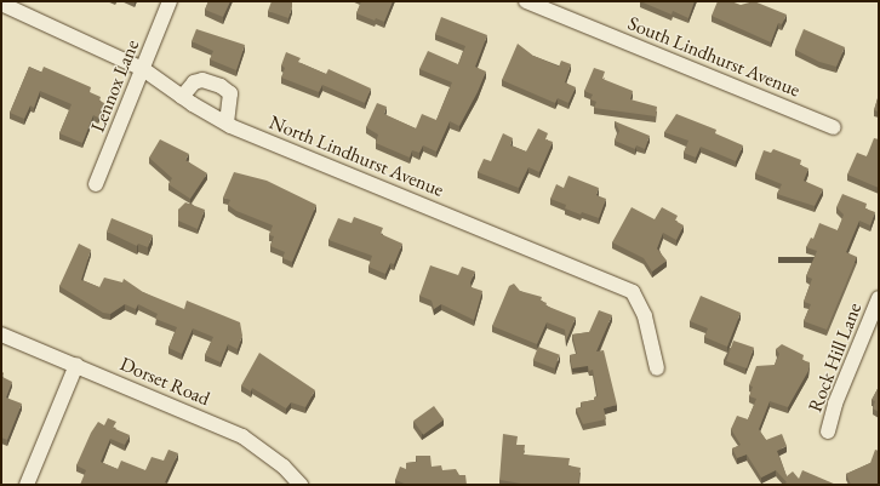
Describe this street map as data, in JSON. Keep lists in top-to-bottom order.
{
  "streets": {
    "street": [
      "South Lindhurst Avenue",
      "Lennox Lane",
      "North Lindhurst Avenue",
      "Rock Hill Lane",
      "Dorset Road"
    ]
  },
  "crossings": [
    ["Lennox Lane", "North Lindhurst Avenue"]
  ]
}
